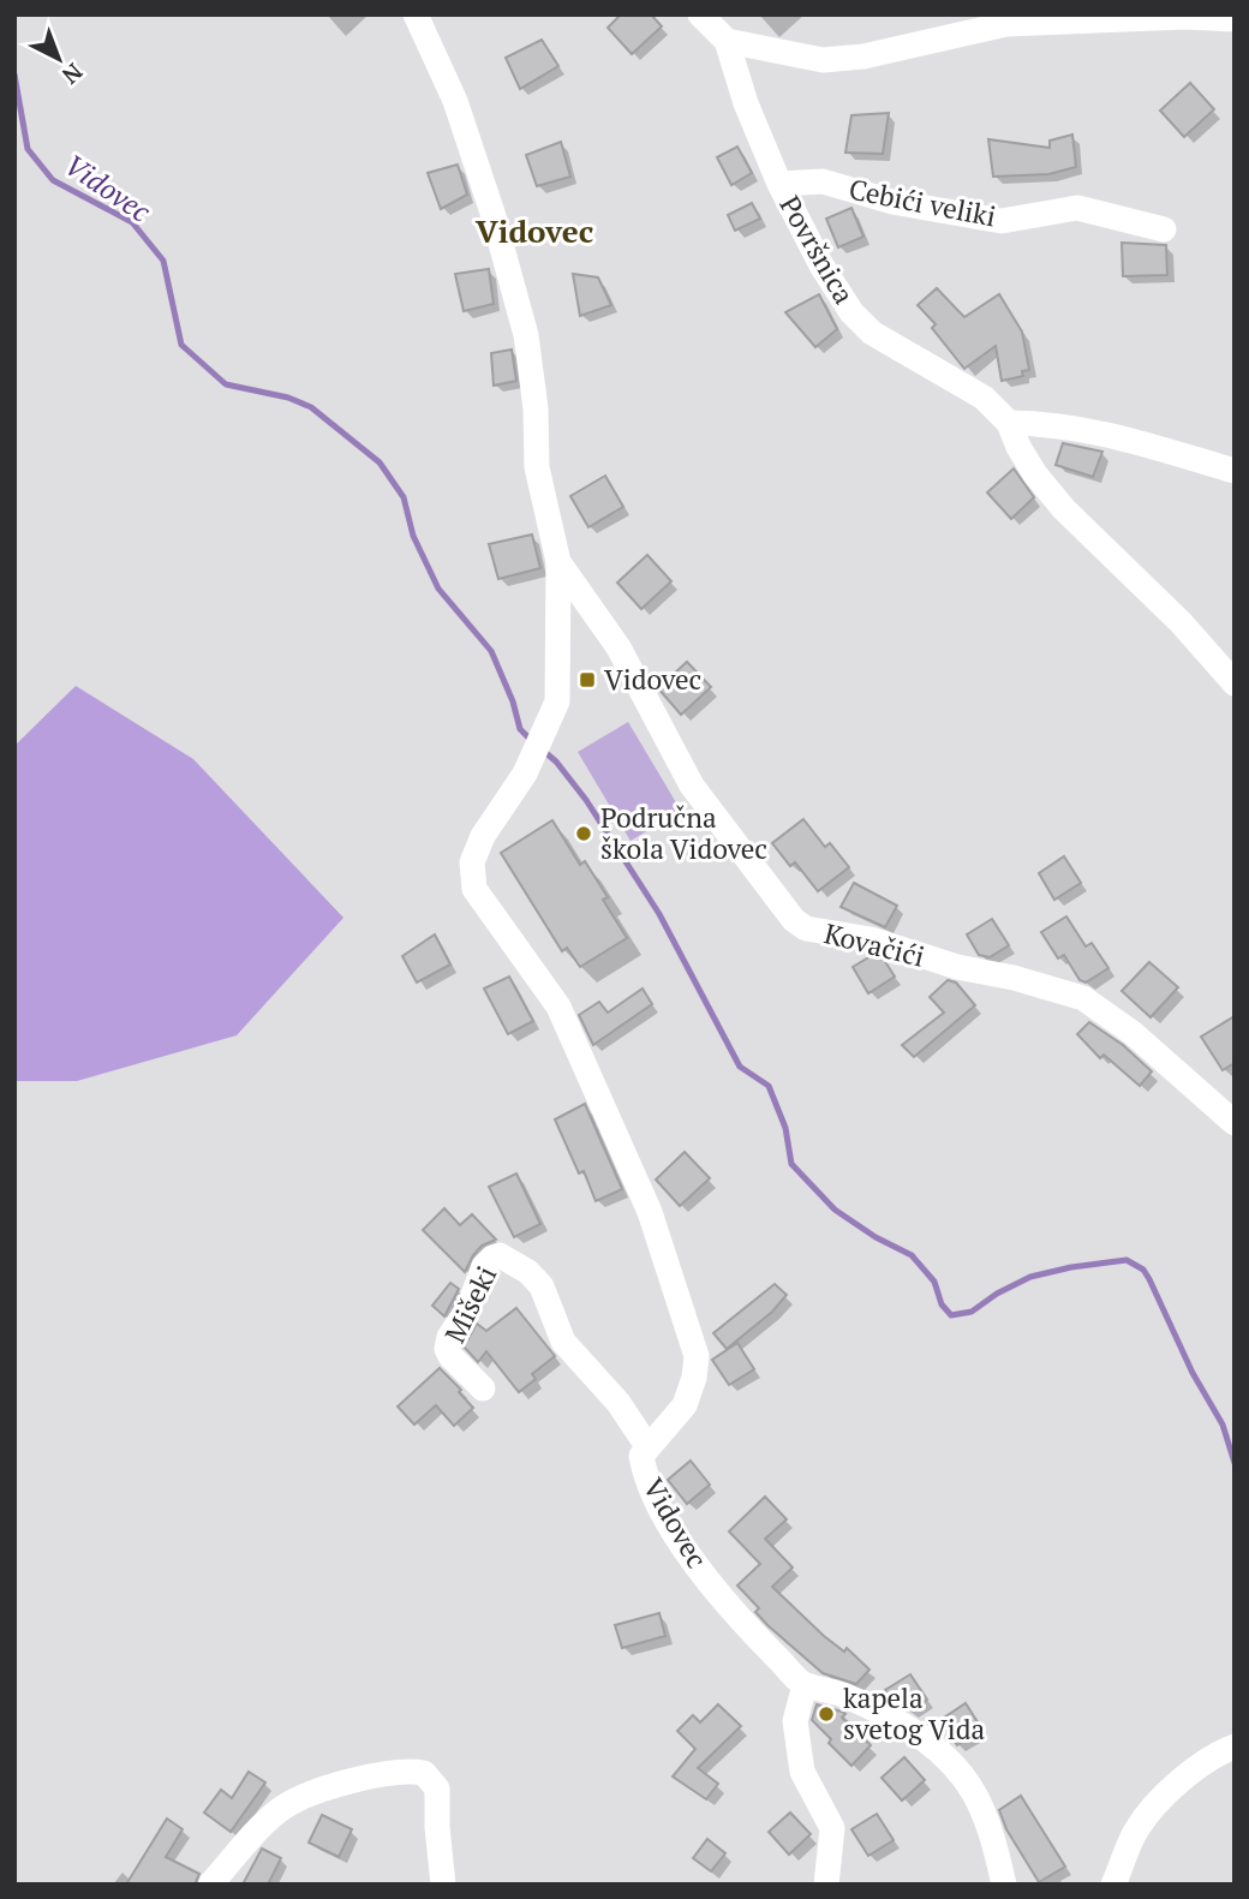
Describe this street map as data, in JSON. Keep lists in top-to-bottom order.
{
  "streets": {
    "street": [
      "Cebići veliki",
      "Površnica",
      "Kovačići",
      "Mišeki",
      "Vidovec"
    ]
  },
  "crossings": [
    ["Cebići veliki", "Površnica"],
    ["Kovačići", "Vidovec"],
    ["Mišeki", "Vidovec"]
  ],
  "districts": ["Vidovec"],
  "water": ["Vidovec"],
  "places": {
    "transit": ["Vidovec"],
    "other": ["Područna škola Vidovec", "kapela svetog Vida"]
  },
  "north": "bottom right"
}
